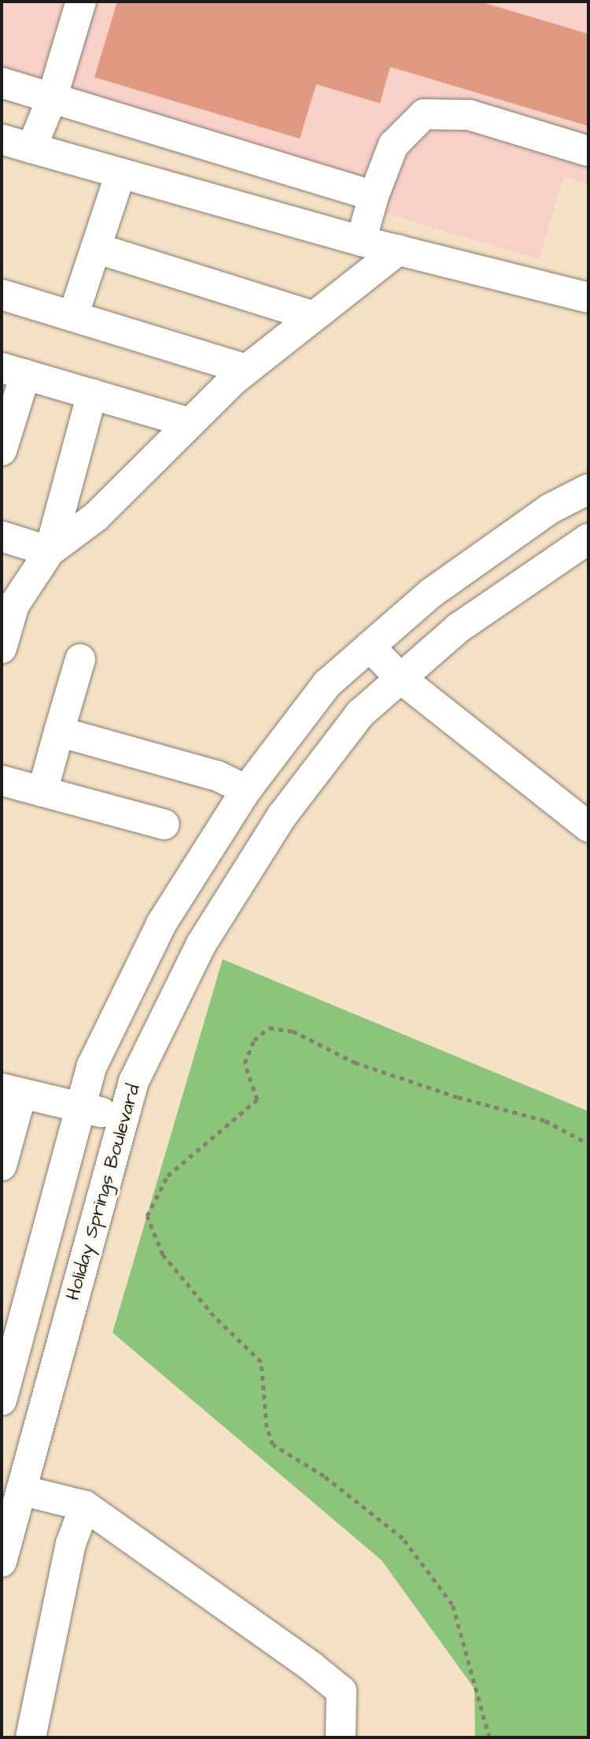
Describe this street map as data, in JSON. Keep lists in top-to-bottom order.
{
  "streets": {
    "street": ["Holiday Springs Boulevard"]
  }
}
